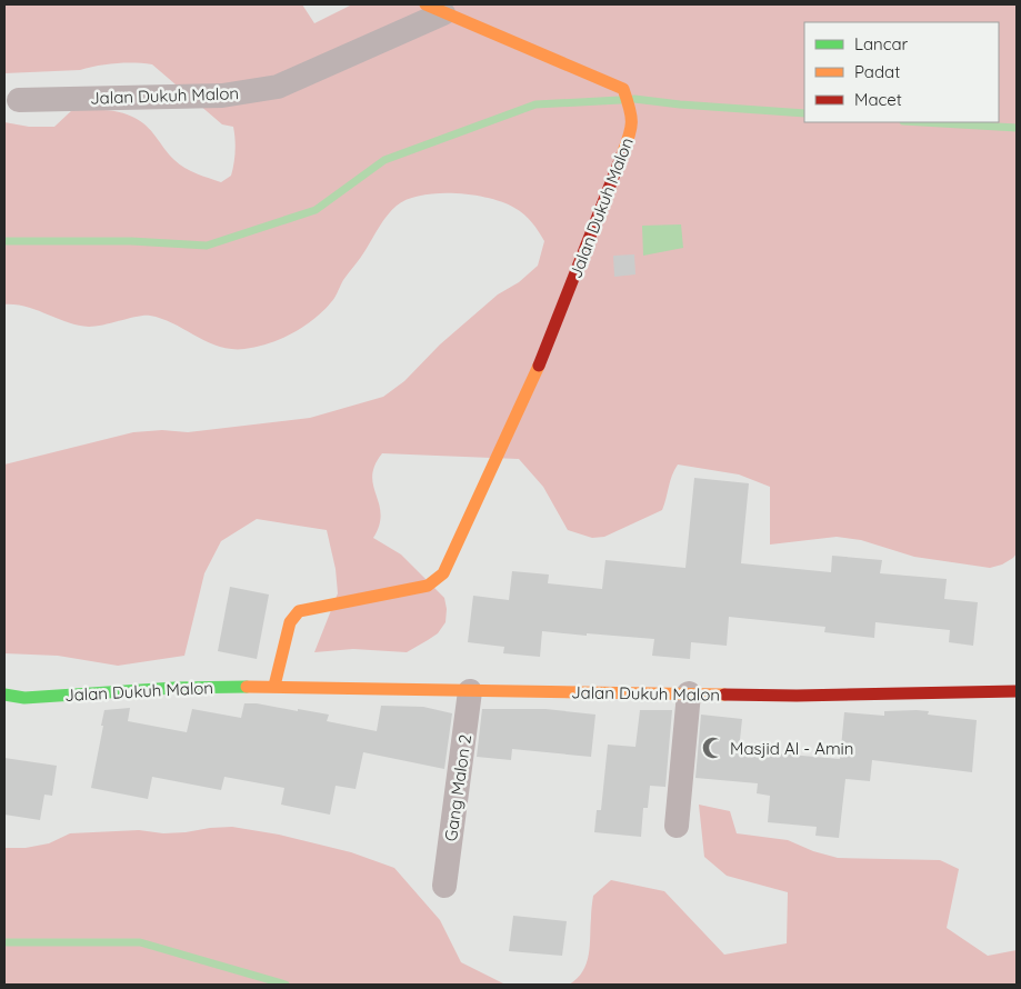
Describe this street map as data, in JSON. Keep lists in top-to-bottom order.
{
  "streets": {
    "street": ["Jalan Dukuh Malon", "Gang Malon 2"]
  },
  "crossings": [
    ["Jalan Dukuh Malon", "Gang Malon 2"]
  ],
  "places": {
    "mosque": ["Masjid Al - Amin"]
  },
  "legend": ["Lancar", "Padat", "Macet"]
}
